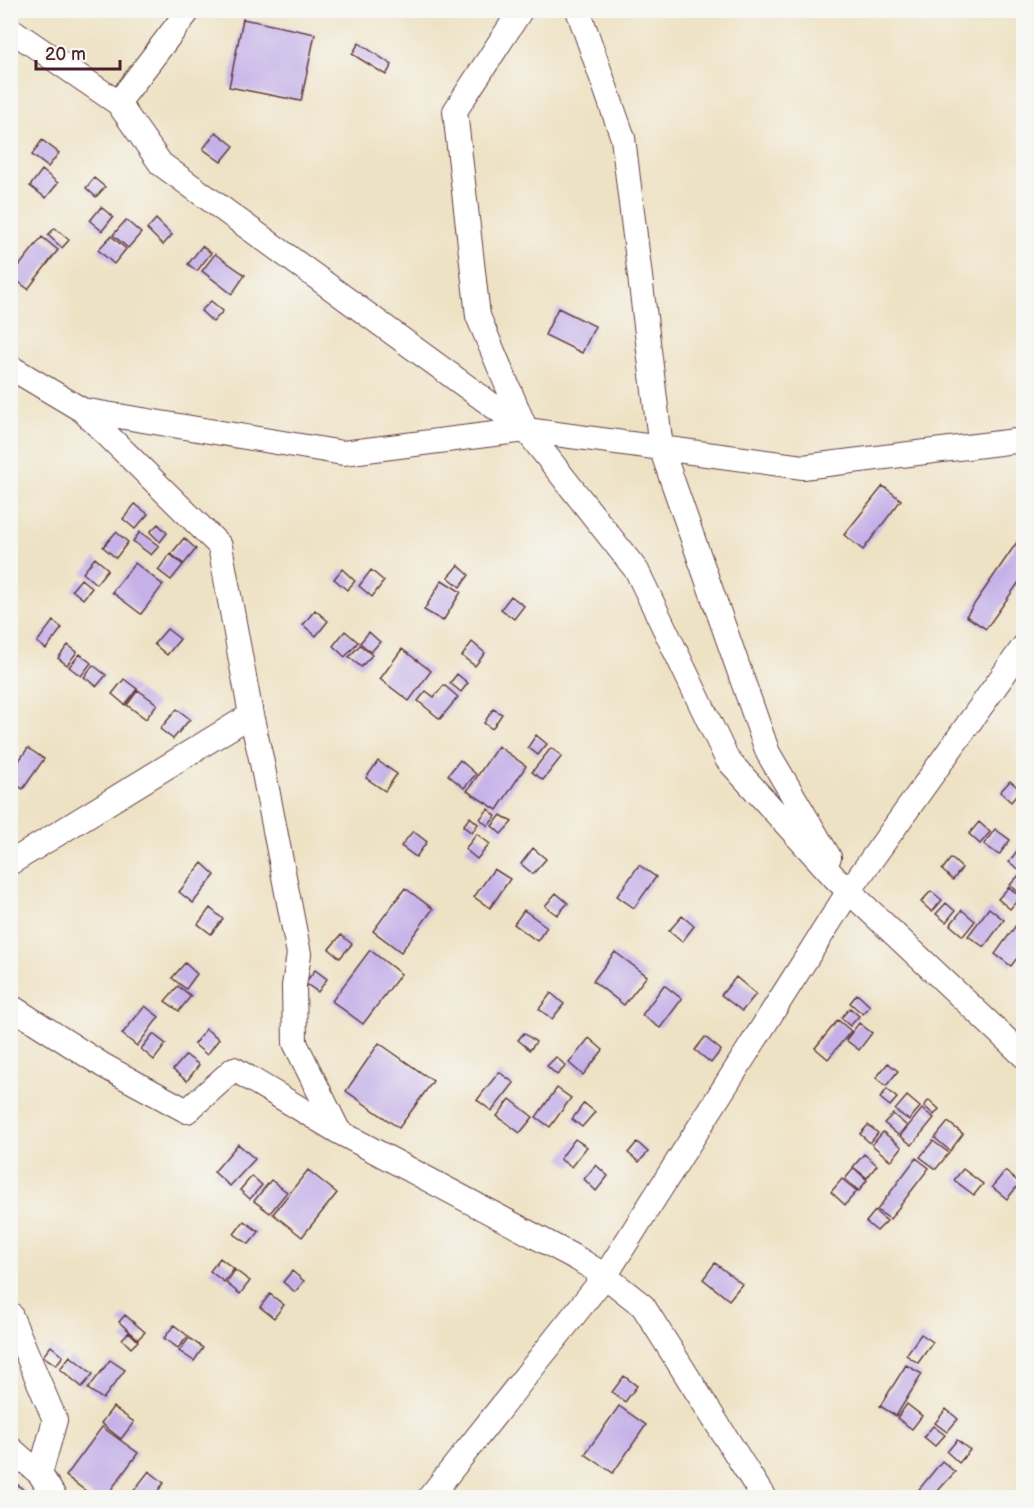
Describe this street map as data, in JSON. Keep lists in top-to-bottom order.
{
  "scale_bar": "20 m"
}
